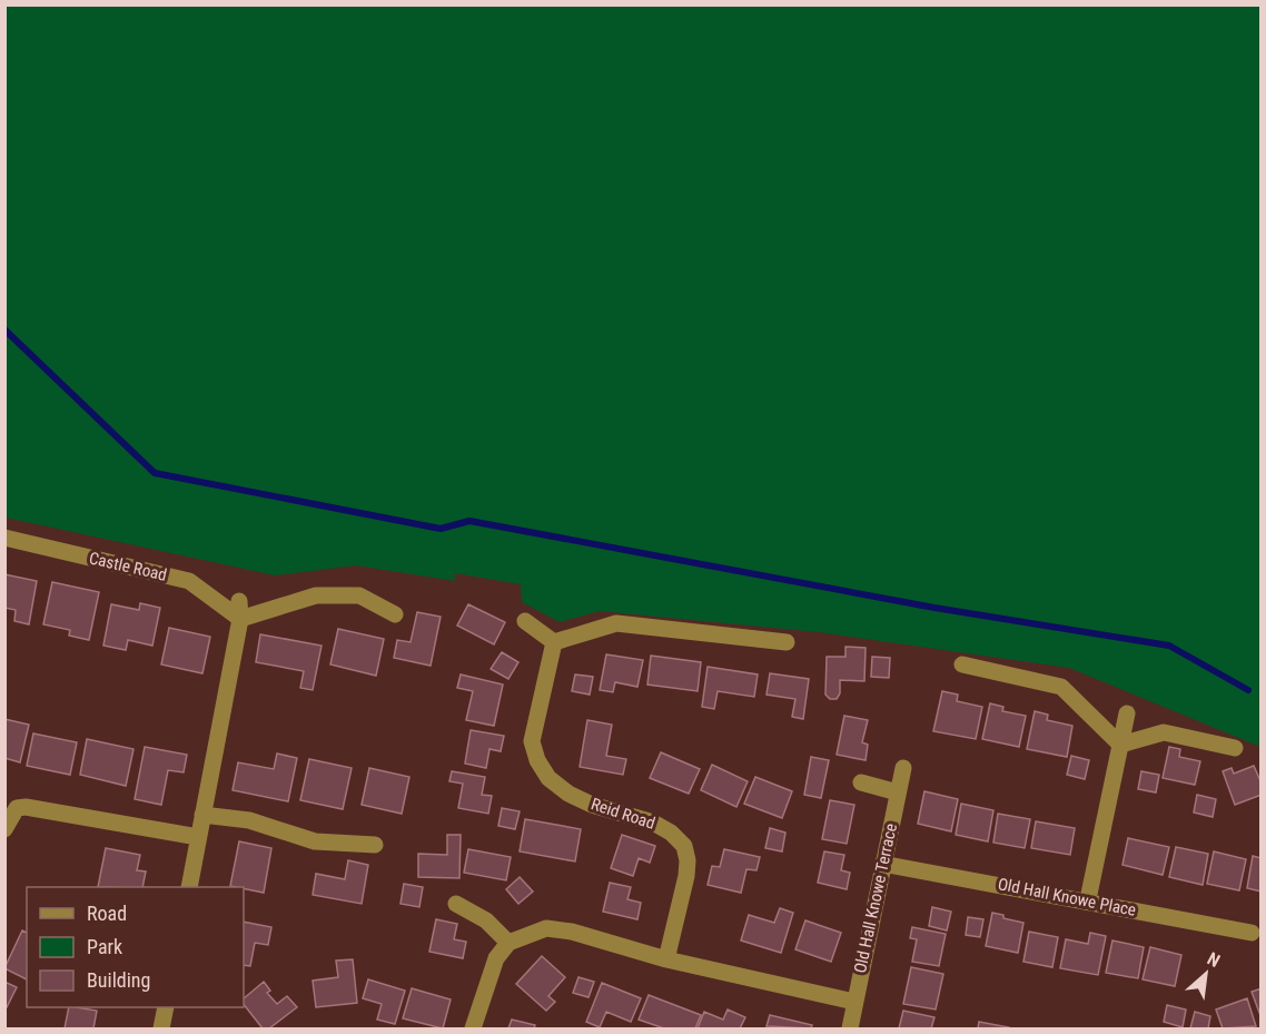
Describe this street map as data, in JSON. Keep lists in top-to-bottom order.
{
  "streets": {
    "street": [
      "Castle Road",
      "Reid Road",
      "Old Hall Knowe Place",
      "Old Hall Knowe Terrace"
    ]
  },
  "crossings": [
    ["Old Hall Knowe Place", "Old Hall Knowe Terrace"]
  ],
  "legend": ["Road", "Park", "Building"],
  "north": "top right"
}
